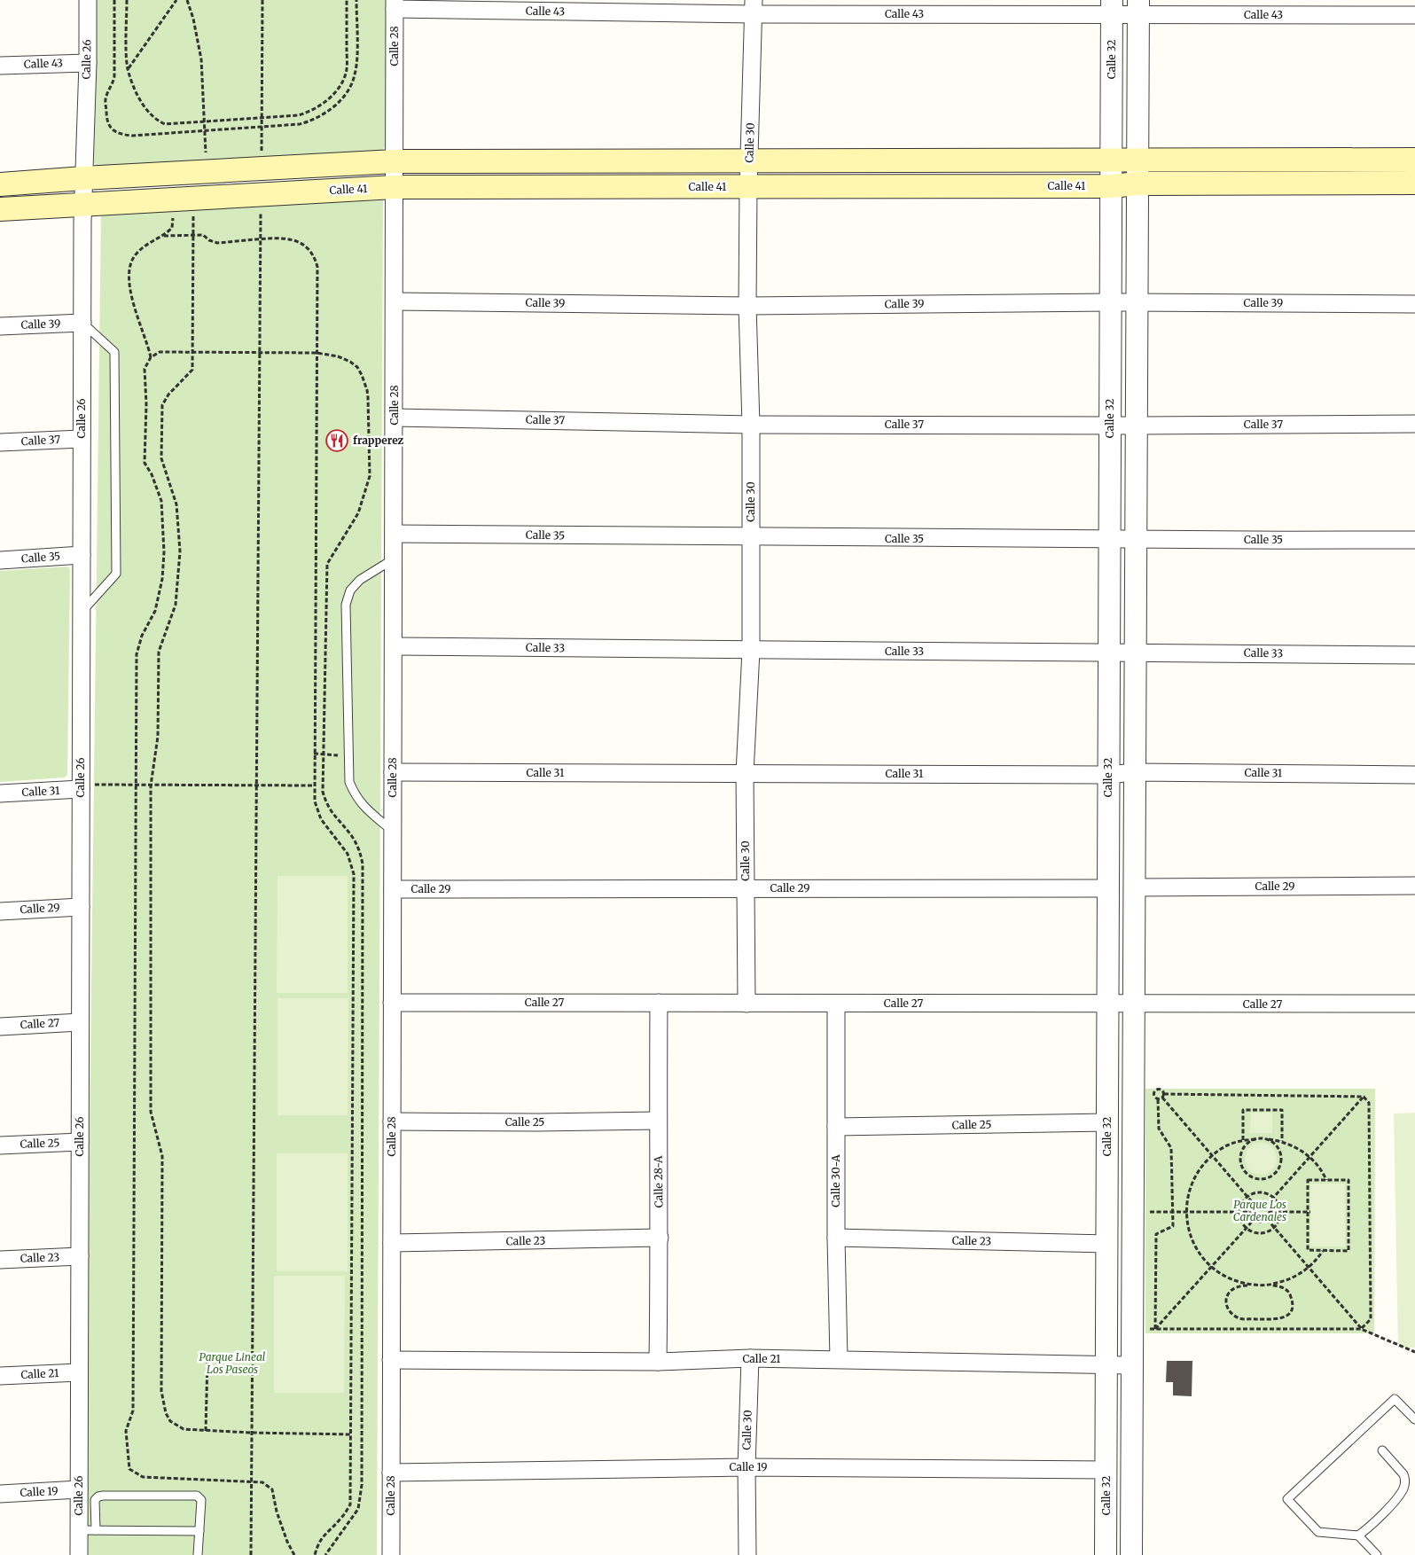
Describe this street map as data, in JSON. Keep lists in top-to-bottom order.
{
  "streets": {
    "main road": ["Calle 41"],
    "street": [
      "Calle 43",
      "Calle 28",
      "Calle 26",
      "Calle 32",
      "Calle 30",
      "Calle 39",
      "Calle 37",
      "Calle 35",
      "Calle 33",
      "Calle 31",
      "Calle 29",
      "Calle 27",
      "Calle 25",
      "Calle 30-A",
      "Calle 28-A",
      "Calle 23",
      "Calle 21",
      "Calle 19"
    ]
  },
  "crossings": [
    ["Calle 43", "Calle 28"],
    ["Calle 43", "Calle 26"],
    ["Calle 43", "Calle 32"],
    ["Calle 43", "Calle 30"],
    ["Calle 28", "Calle 41"],
    ["Calle 28", "Calle 39"],
    ["Calle 28", "Calle 37"],
    ["Calle 28", "Calle 35"],
    ["Calle 28", "Calle 33"],
    ["Calle 28", "Calle 31"],
    ["Calle 28", "Calle 29"],
    ["Calle 28", "Calle 27"],
    ["Calle 28", "Calle 25"],
    ["Calle 28", "Calle 23"],
    ["Calle 28", "Calle 21"],
    ["Calle 28", "Calle 19"],
    ["Calle 26", "Calle 41"],
    ["Calle 26", "Calle 39"],
    ["Calle 26", "Calle 37"],
    ["Calle 26", "Calle 35"],
    ["Calle 26", "Calle 31"],
    ["Calle 26", "Calle 29"],
    ["Calle 26", "Calle 27"],
    ["Calle 26", "Calle 25"],
    ["Calle 26", "Calle 23"],
    ["Calle 26", "Calle 21"],
    ["Calle 26", "Calle 19"],
    ["Calle 32", "Calle 41"],
    ["Calle 32", "Calle 39"],
    ["Calle 32", "Calle 37"],
    ["Calle 32", "Calle 35"],
    ["Calle 32", "Calle 33"],
    ["Calle 32", "Calle 31"],
    ["Calle 32", "Calle 29"],
    ["Calle 32", "Calle 27"],
    ["Calle 32", "Calle 25"],
    ["Calle 32", "Calle 23"],
    ["Calle 32", "Calle 21"],
    ["Calle 32", "Calle 19"],
    ["Calle 30", "Calle 41"],
    ["Calle 30", "Calle 39"],
    ["Calle 30", "Calle 37"],
    ["Calle 30", "Calle 35"],
    ["Calle 30", "Calle 33"],
    ["Calle 30", "Calle 31"],
    ["Calle 30", "Calle 29"],
    ["Calle 30", "Calle 27"],
    ["Calle 30", "Calle 21"],
    ["Calle 30", "Calle 19"],
    ["Calle 27", "Calle 30-A"],
    ["Calle 27", "Calle 28-A"],
    ["Calle 25", "Calle 30-A"],
    ["Calle 25", "Calle 28-A"],
    ["Calle 30-A", "Calle 23"],
    ["Calle 30-A", "Calle 21"],
    ["Calle 28-A", "Calle 23"],
    ["Calle 28-A", "Calle 21"]
  ],
  "parks": ["Parque Los Cardenales", "Parque Lineal Los Paseos"],
  "places": {
    "restaurant": ["frapperez"]
  }
}
